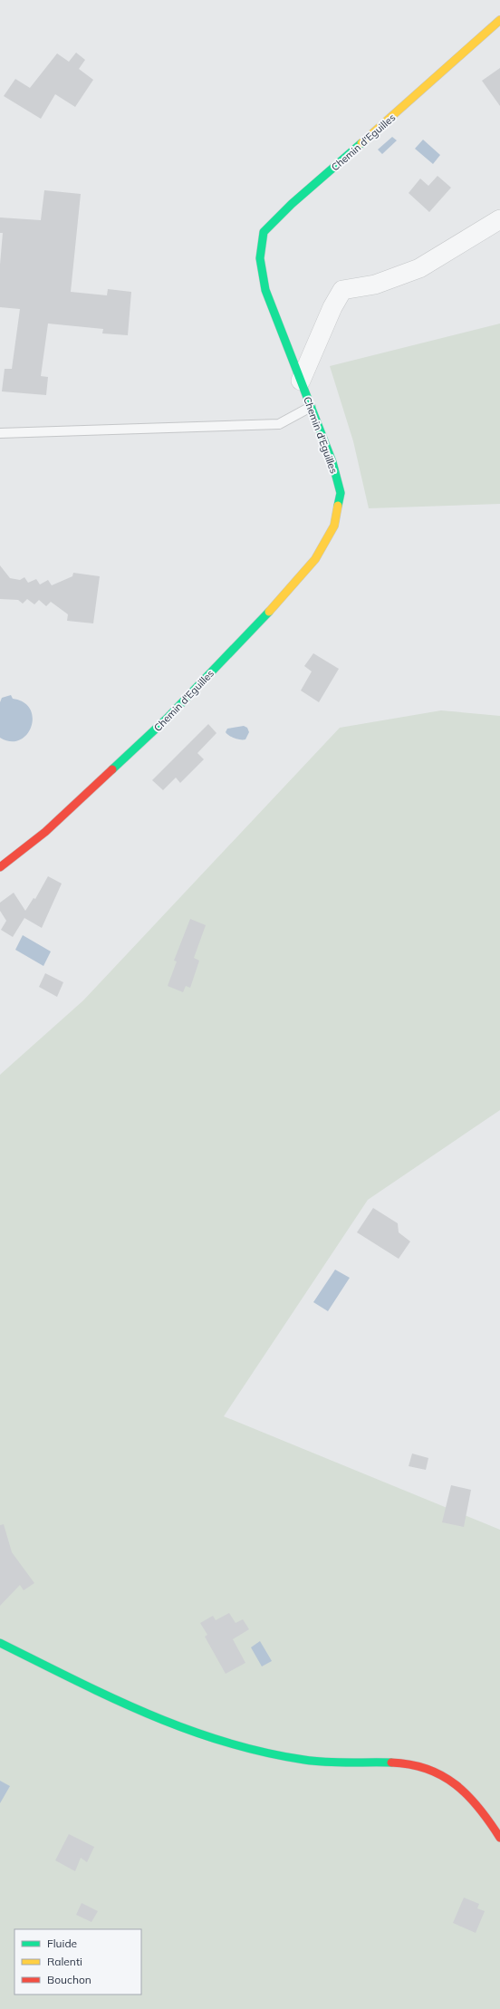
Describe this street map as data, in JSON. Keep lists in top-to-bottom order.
{
  "streets": {
    "street": ["Chemin d'Eguilles"]
  },
  "legend": ["Fluide", "Ralenti", "Bouchon"]
}
